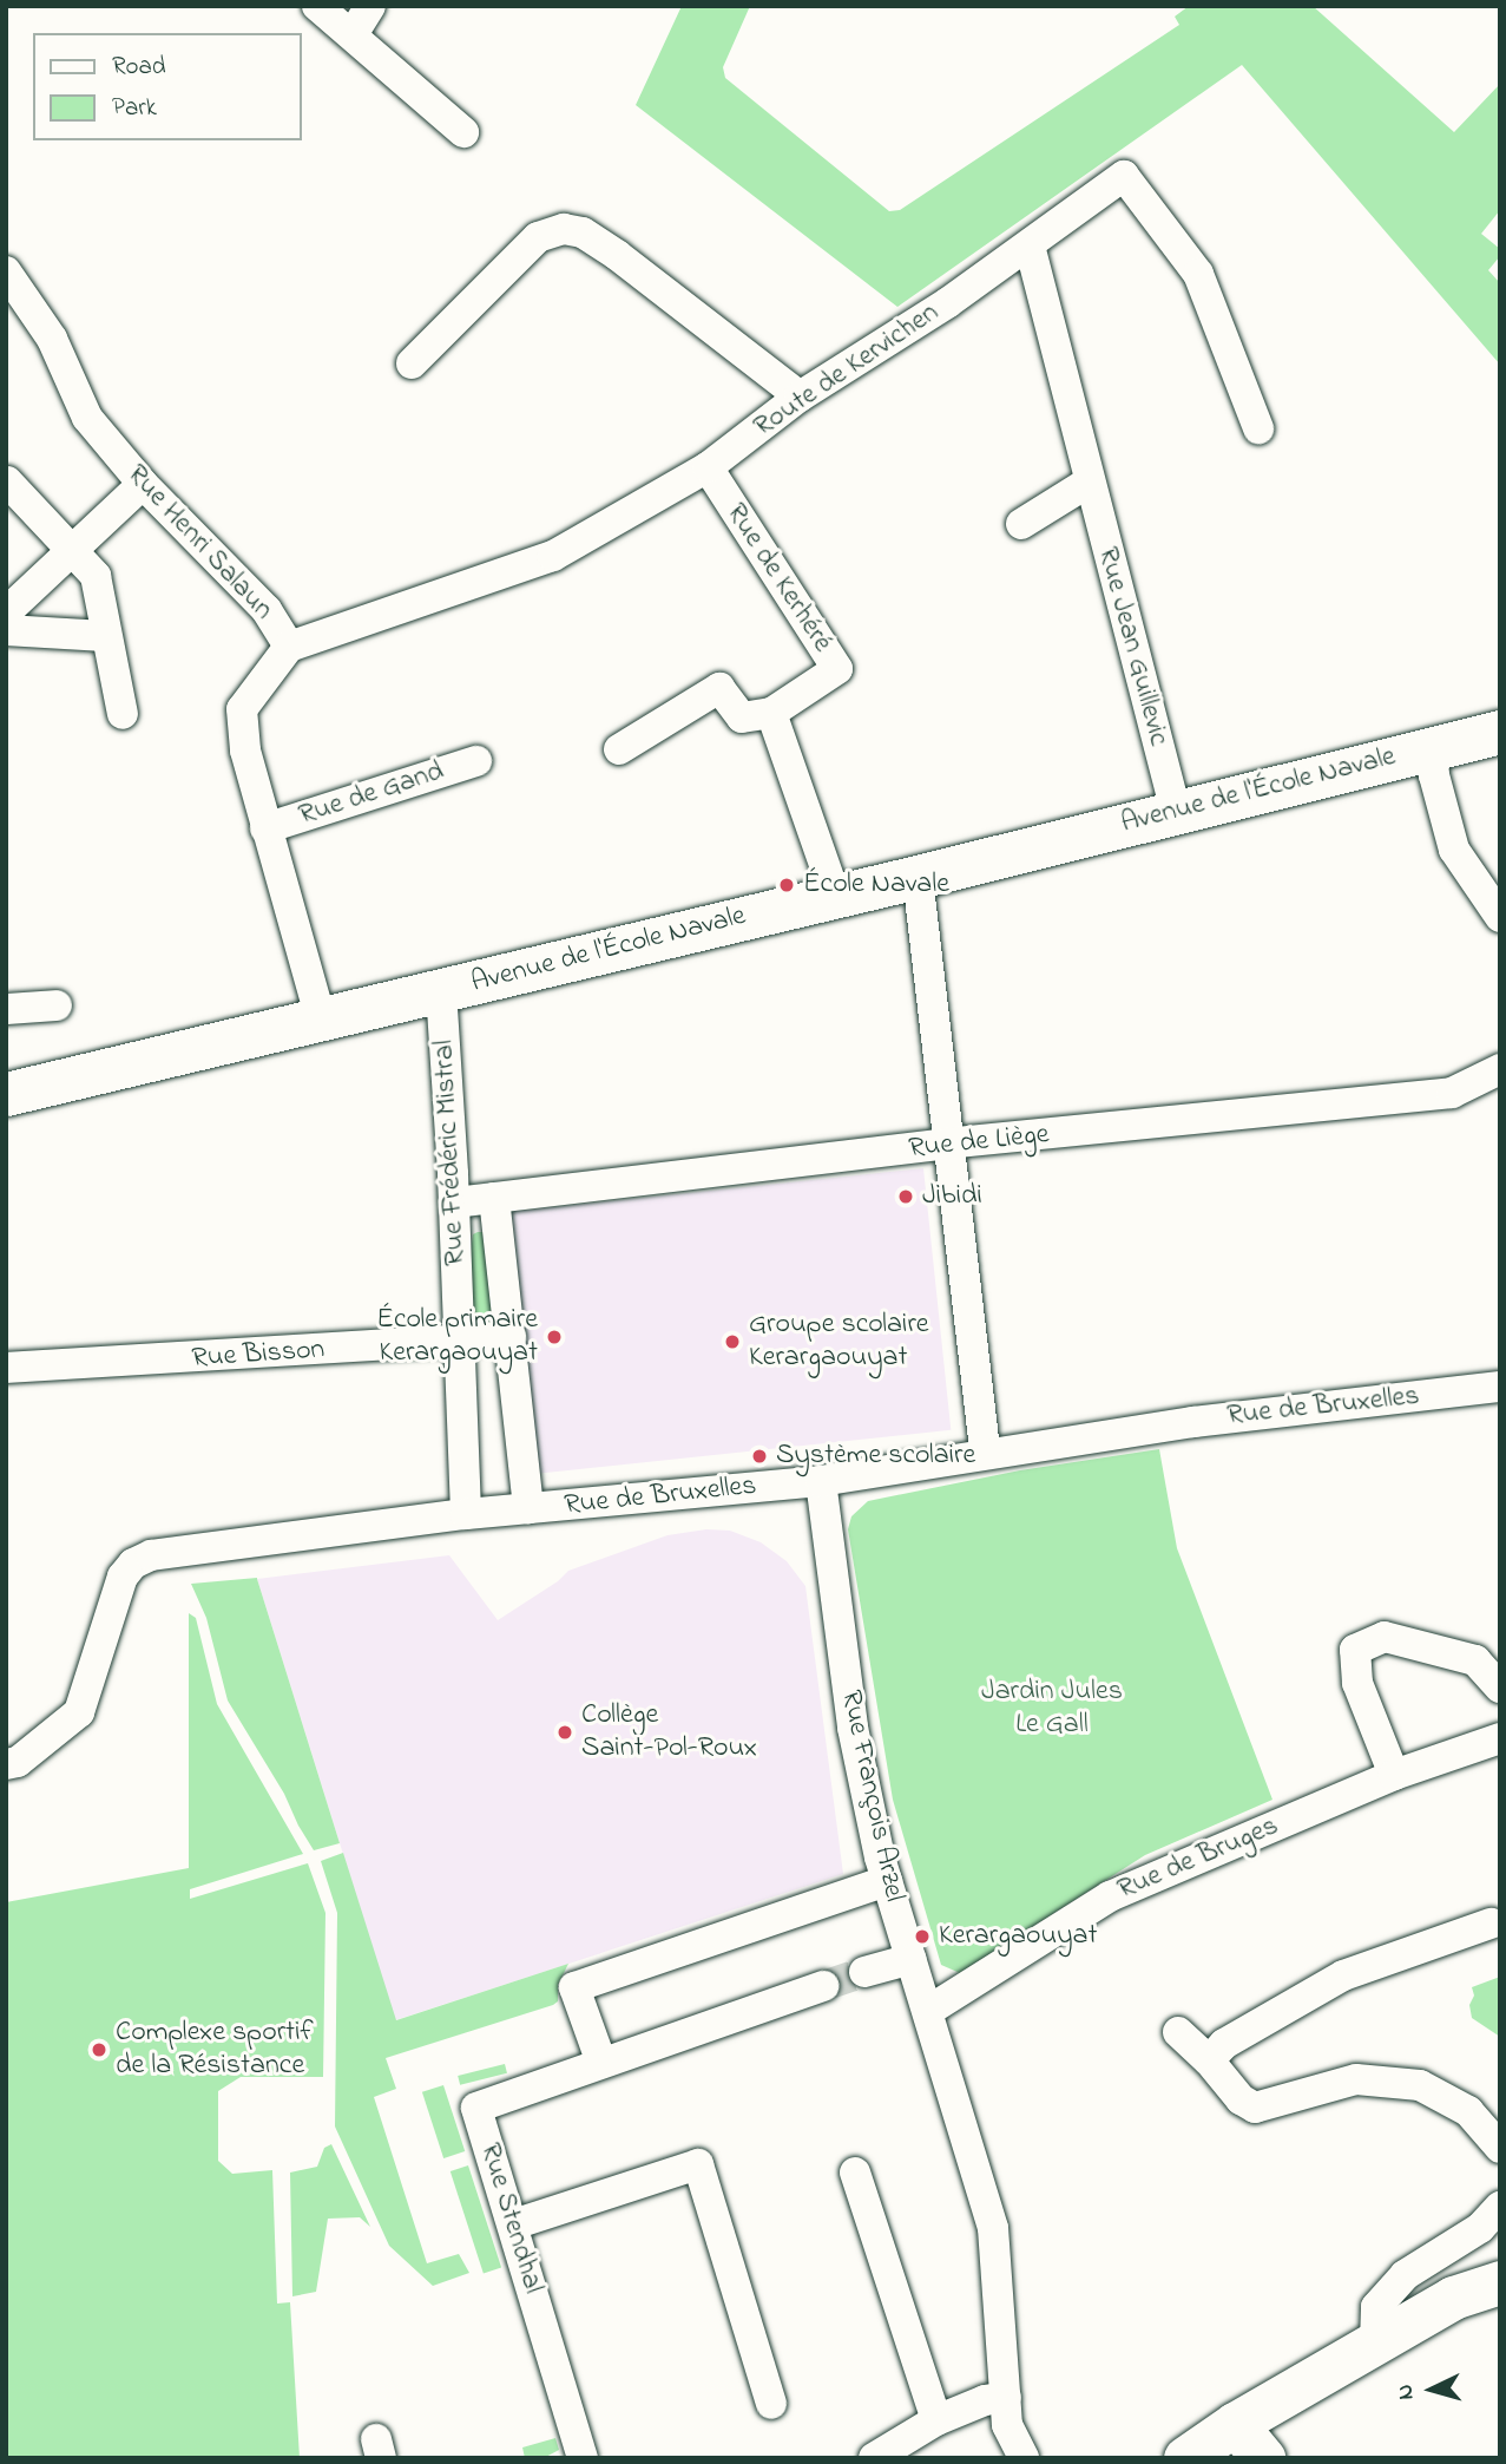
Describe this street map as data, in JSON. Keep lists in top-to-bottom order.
{
  "streets": {
    "street": [
      "Route de Kervichen",
      "Rue Henri Salaun",
      "Rue de Kerhéré",
      "Rue Jean Guillevic",
      "Avenue de l'École Navale",
      "Rue de Gand",
      "Rue de Liège",
      "Rue Frédéric Mistral",
      "Rue Bisson",
      "Rue de Bruxelles",
      "Rue François Arzel",
      "Rue de Bruges",
      "Rue Stendhal"
    ]
  },
  "crossings": [
    ["Route de Kervichen", "Rue Henri Salaun"],
    ["Route de Kervichen", "Rue de Kerhéré"],
    ["Route de Kervichen", "Rue Jean Guillevic"],
    ["Rue Henri Salaun", "Avenue de l'École Navale"],
    ["Rue Henri Salaun", "Rue de Gand"],
    ["Rue Jean Guillevic", "Avenue de l'École Navale"],
    ["Avenue de l'École Navale", "Rue Frédéric Mistral"],
    ["Rue de Liège", "Rue Frédéric Mistral"],
    ["Rue Frédéric Mistral", "Rue Bisson"],
    ["Rue Frédéric Mistral", "Rue de Bruxelles"],
    ["Rue de Bruxelles", "Rue François Arzel"],
    ["Rue François Arzel", "Rue de Bruges"]
  ],
  "parks": ["Jardin Jules Le Gall"],
  "places": [
    "École Navale",
    "Jibidi",
    "École primaire Kerargaouyat",
    "Groupe scolaire Kerargaouyat",
    "Système scolaire",
    "Collège Saint-Pol-Roux",
    "Kerargaouyat",
    "Complexe sportif de la Résistance"
  ],
  "legend": ["Road", "Park"],
  "north": "left"
}
